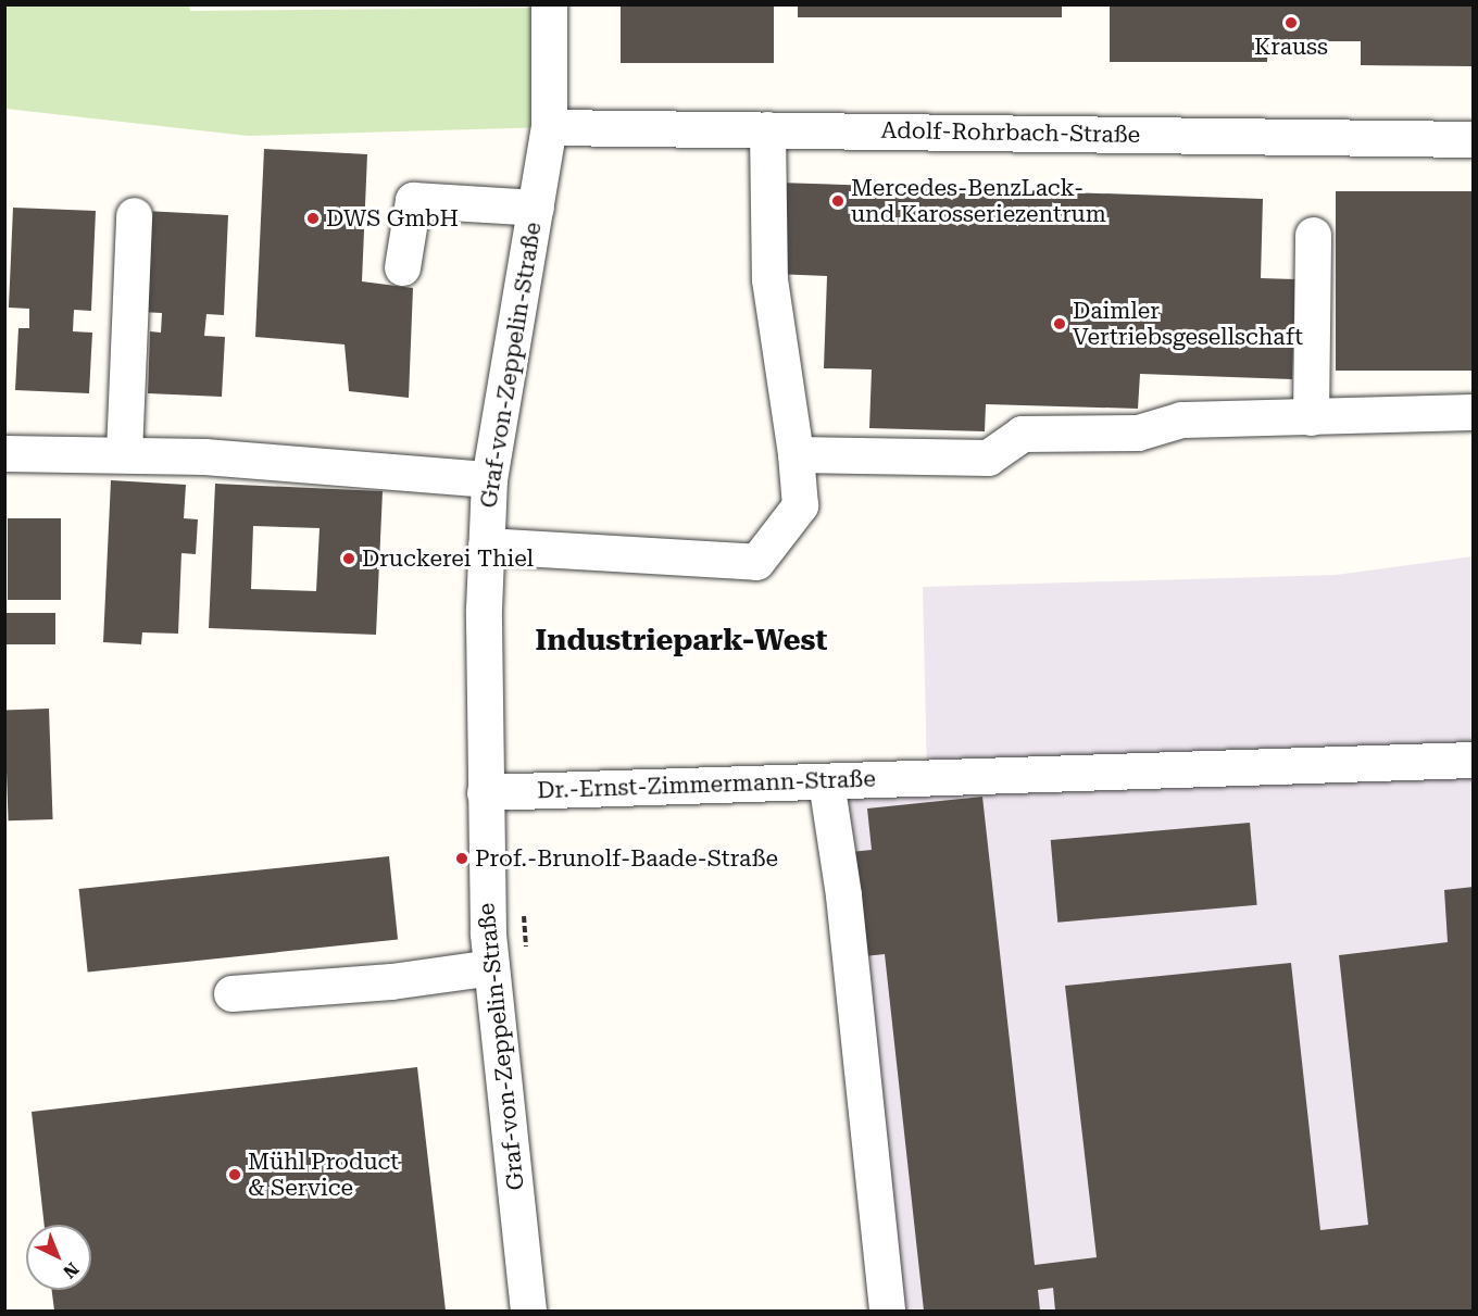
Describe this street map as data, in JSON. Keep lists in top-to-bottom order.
{
  "streets": {
    "street": ["Adolf-Rohrbach-Straße", "Graf-von-Zeppelin-Straße", "Dr.-Ernst-Zimmermann-Straße"]
  },
  "crossings": [
    ["Adolf-Rohrbach-Straße", "Graf-von-Zeppelin-Straße"],
    ["Graf-von-Zeppelin-Straße", "Dr.-Ernst-Zimmermann-Straße"]
  ],
  "districts": ["Industriepark-West"],
  "places": [
    "Krauss",
    "Mercedes-BenzLack- und Karosseriezentrum",
    "DWS GmbH",
    "Daimler Vertriebsgesellschaft",
    "Druckerei Thiel",
    "Prof.-Brunolf-Baade-Straße",
    "Mühl Product & Service"
  ],
  "north": "bottom right"
}
